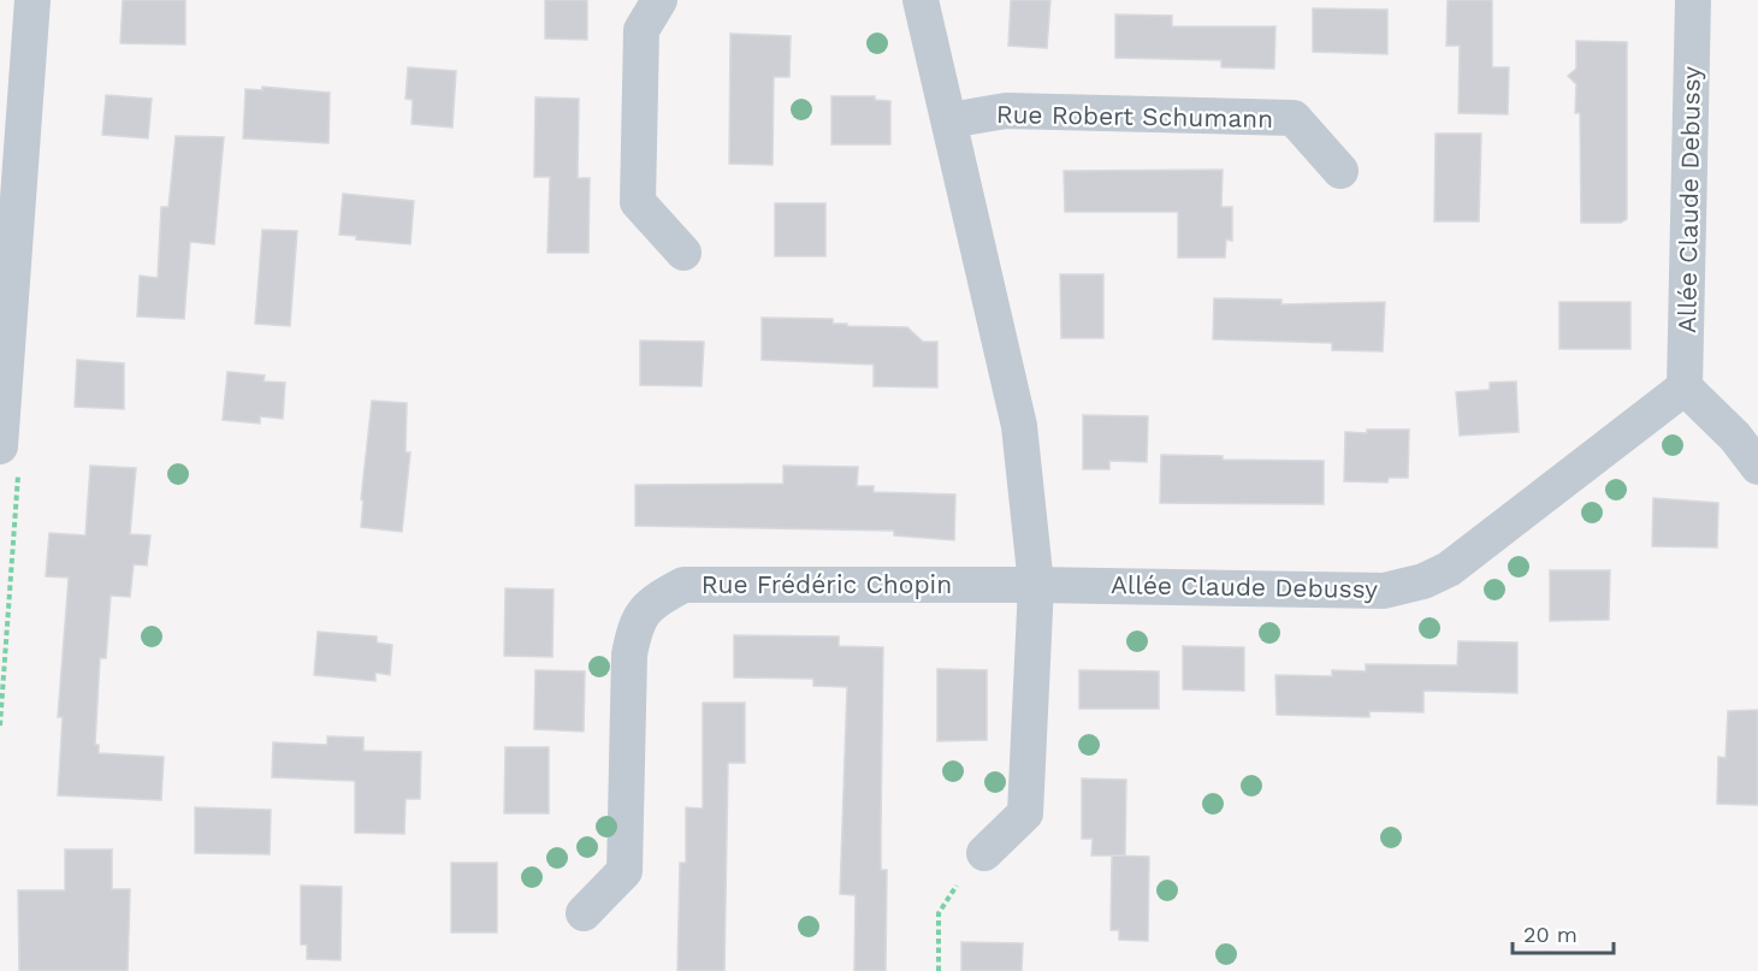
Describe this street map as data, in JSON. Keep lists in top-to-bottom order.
{
  "streets": {
    "street": ["Rue Robert Schumann", "Allée Claude Debussy", "Rue Frédéric Chopin"]
  },
  "crossings": [
    ["Allée Claude Debussy", "Rue Frédéric Chopin"]
  ],
  "scale_bar": "20 m"
}
